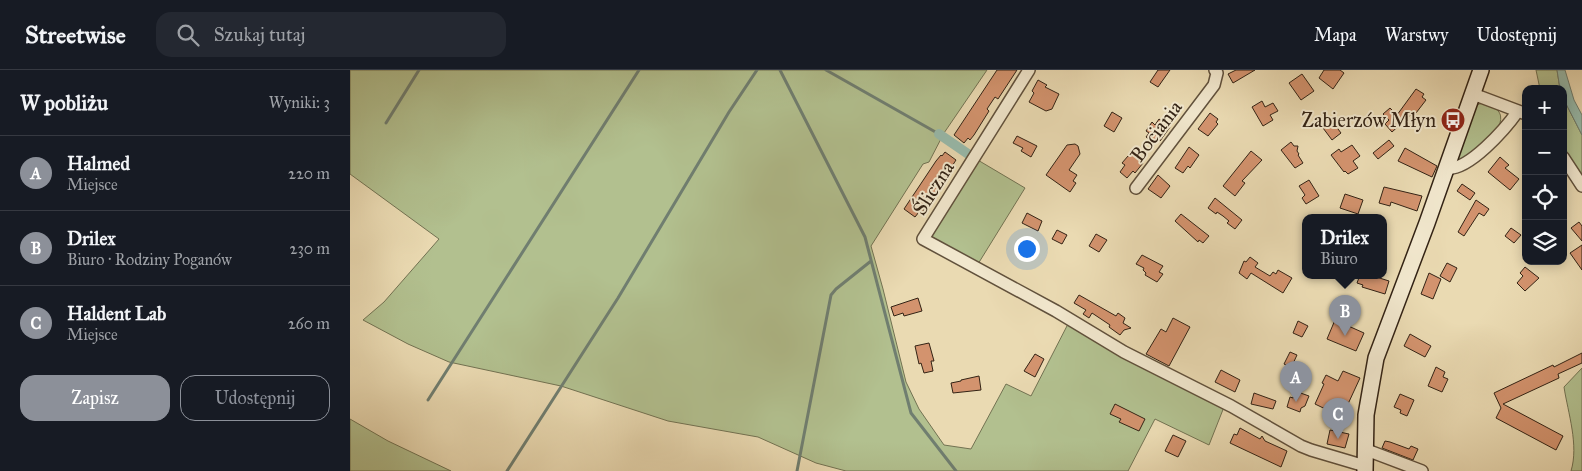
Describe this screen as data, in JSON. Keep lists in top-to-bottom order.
{
  "streets": {
    "street": ["Bociania", "Śliczna"]
  },
  "places": {
    "bus stop": ["Zabierzów Młyn"]
  },
  "page": {
    "header": "Streetwise",
    "search": "Szukaj tutaj",
    "nav": ["Mapa", "Warstwy", "Udostępnij"],
    "heading": ["W pobliżu", "Wyniki: 3"],
    "map_buttons": ["+", "−"],
    "list": [
      {
        "mark": "A",
        "name": "Halmed",
        "note": "Miejsce",
        "value": "220 m"
      },
      {
        "mark": "B",
        "name": "Drilex",
        "note": "Biuro · Rodziny Poganów",
        "value": "230 m"
      },
      {
        "mark": "C",
        "name": "Haldent Lab",
        "note": "Miejsce",
        "value": "260 m"
      }
    ],
    "popup": ["Drilex", "Biuro"],
    "pins": ["B", "A", "C"],
    "buttons": ["Zapisz", "Udostępnij"]
  }
}
